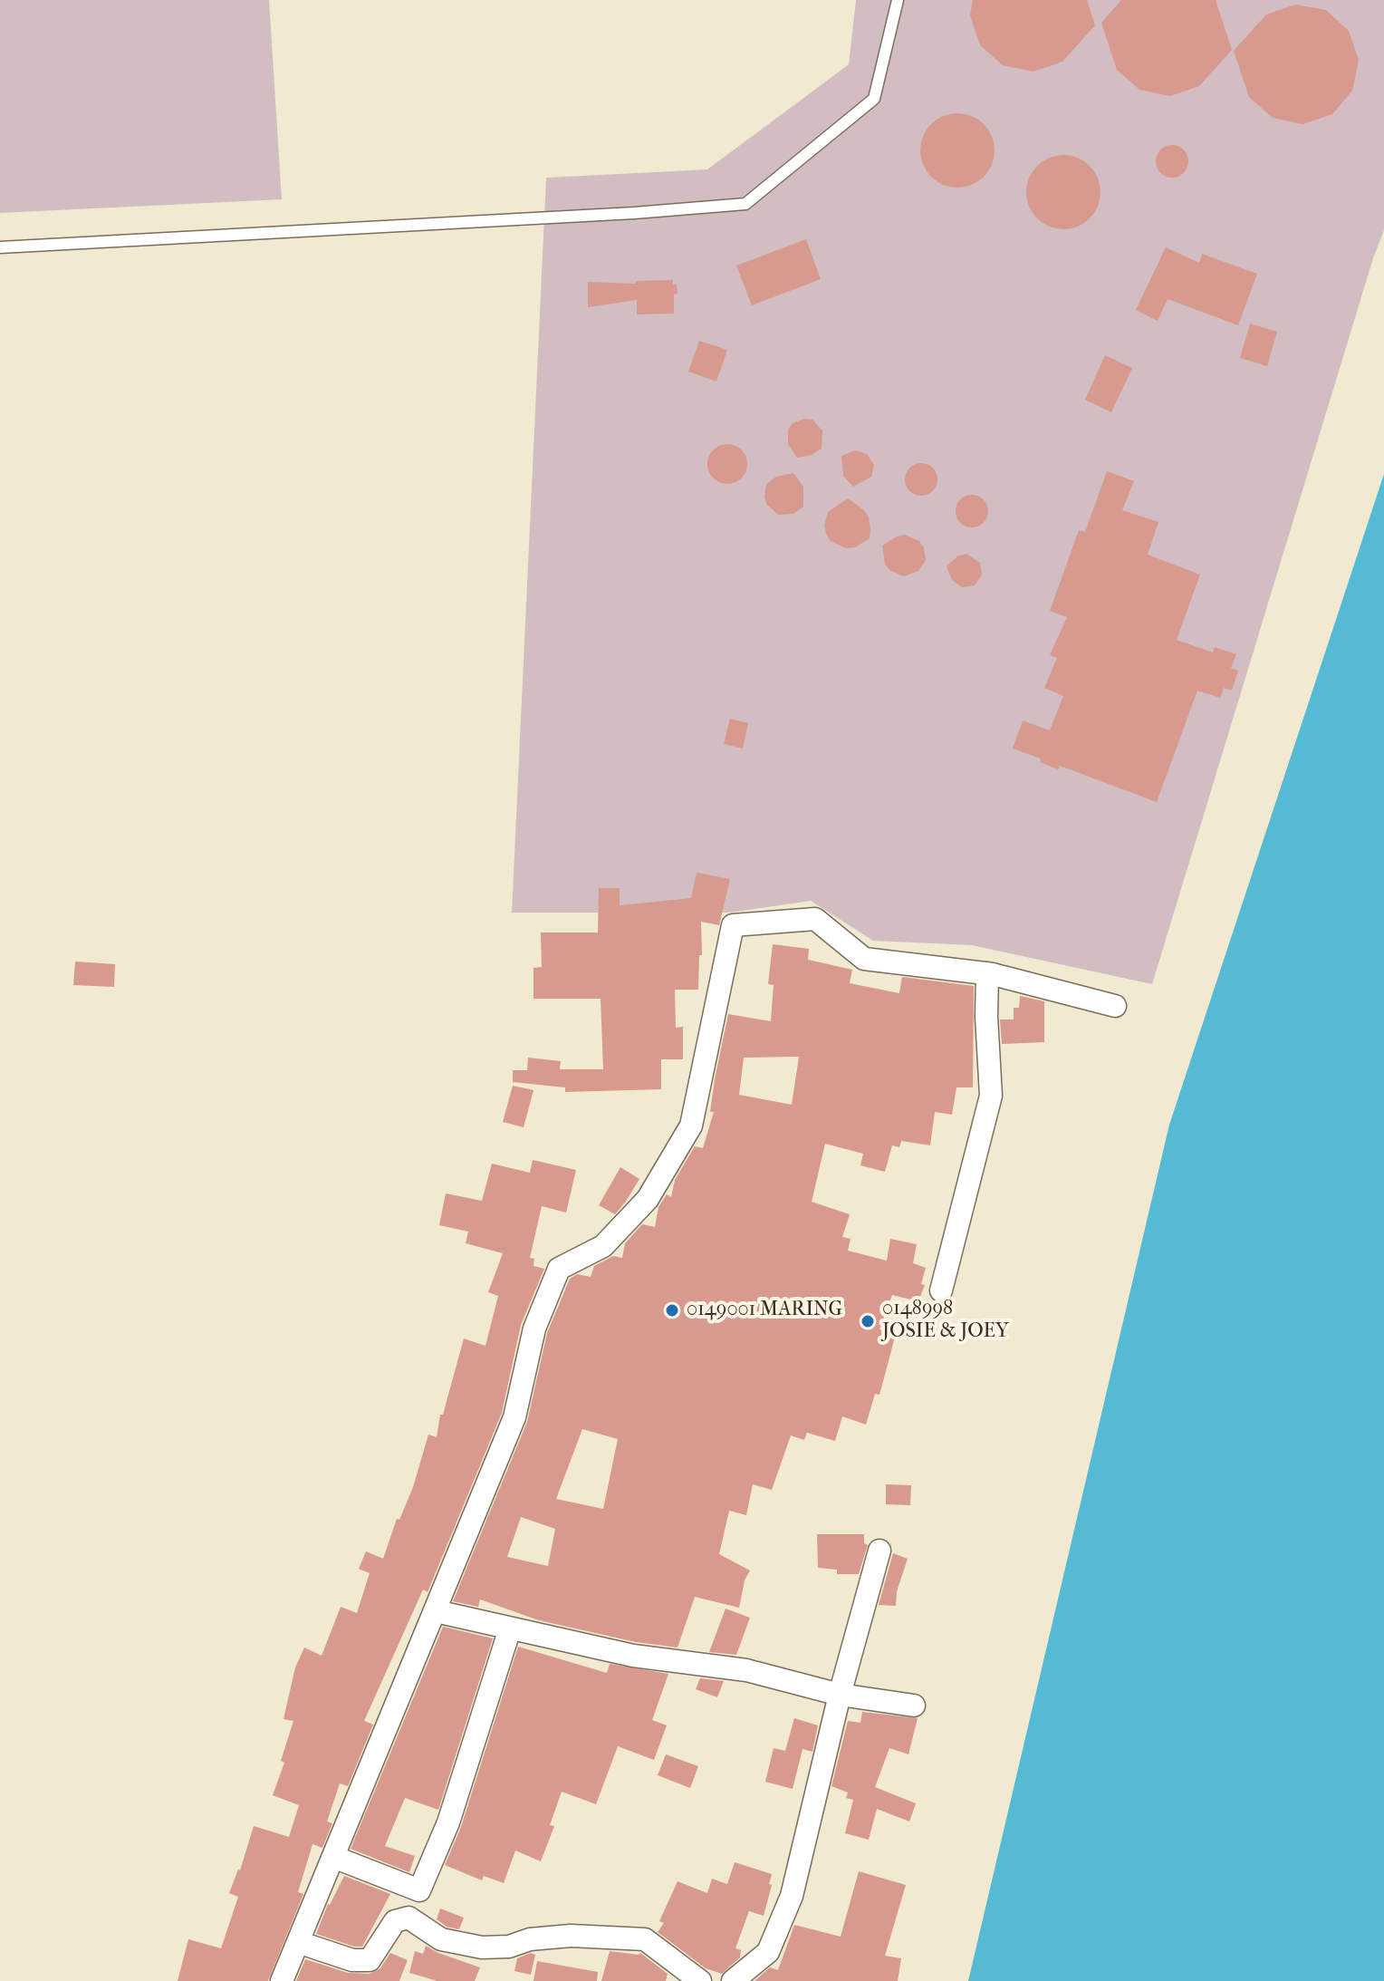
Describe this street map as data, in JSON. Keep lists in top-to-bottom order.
{
  "places": ["0149001 MARING", "0148998 JOSIE & JOEY"]
}
